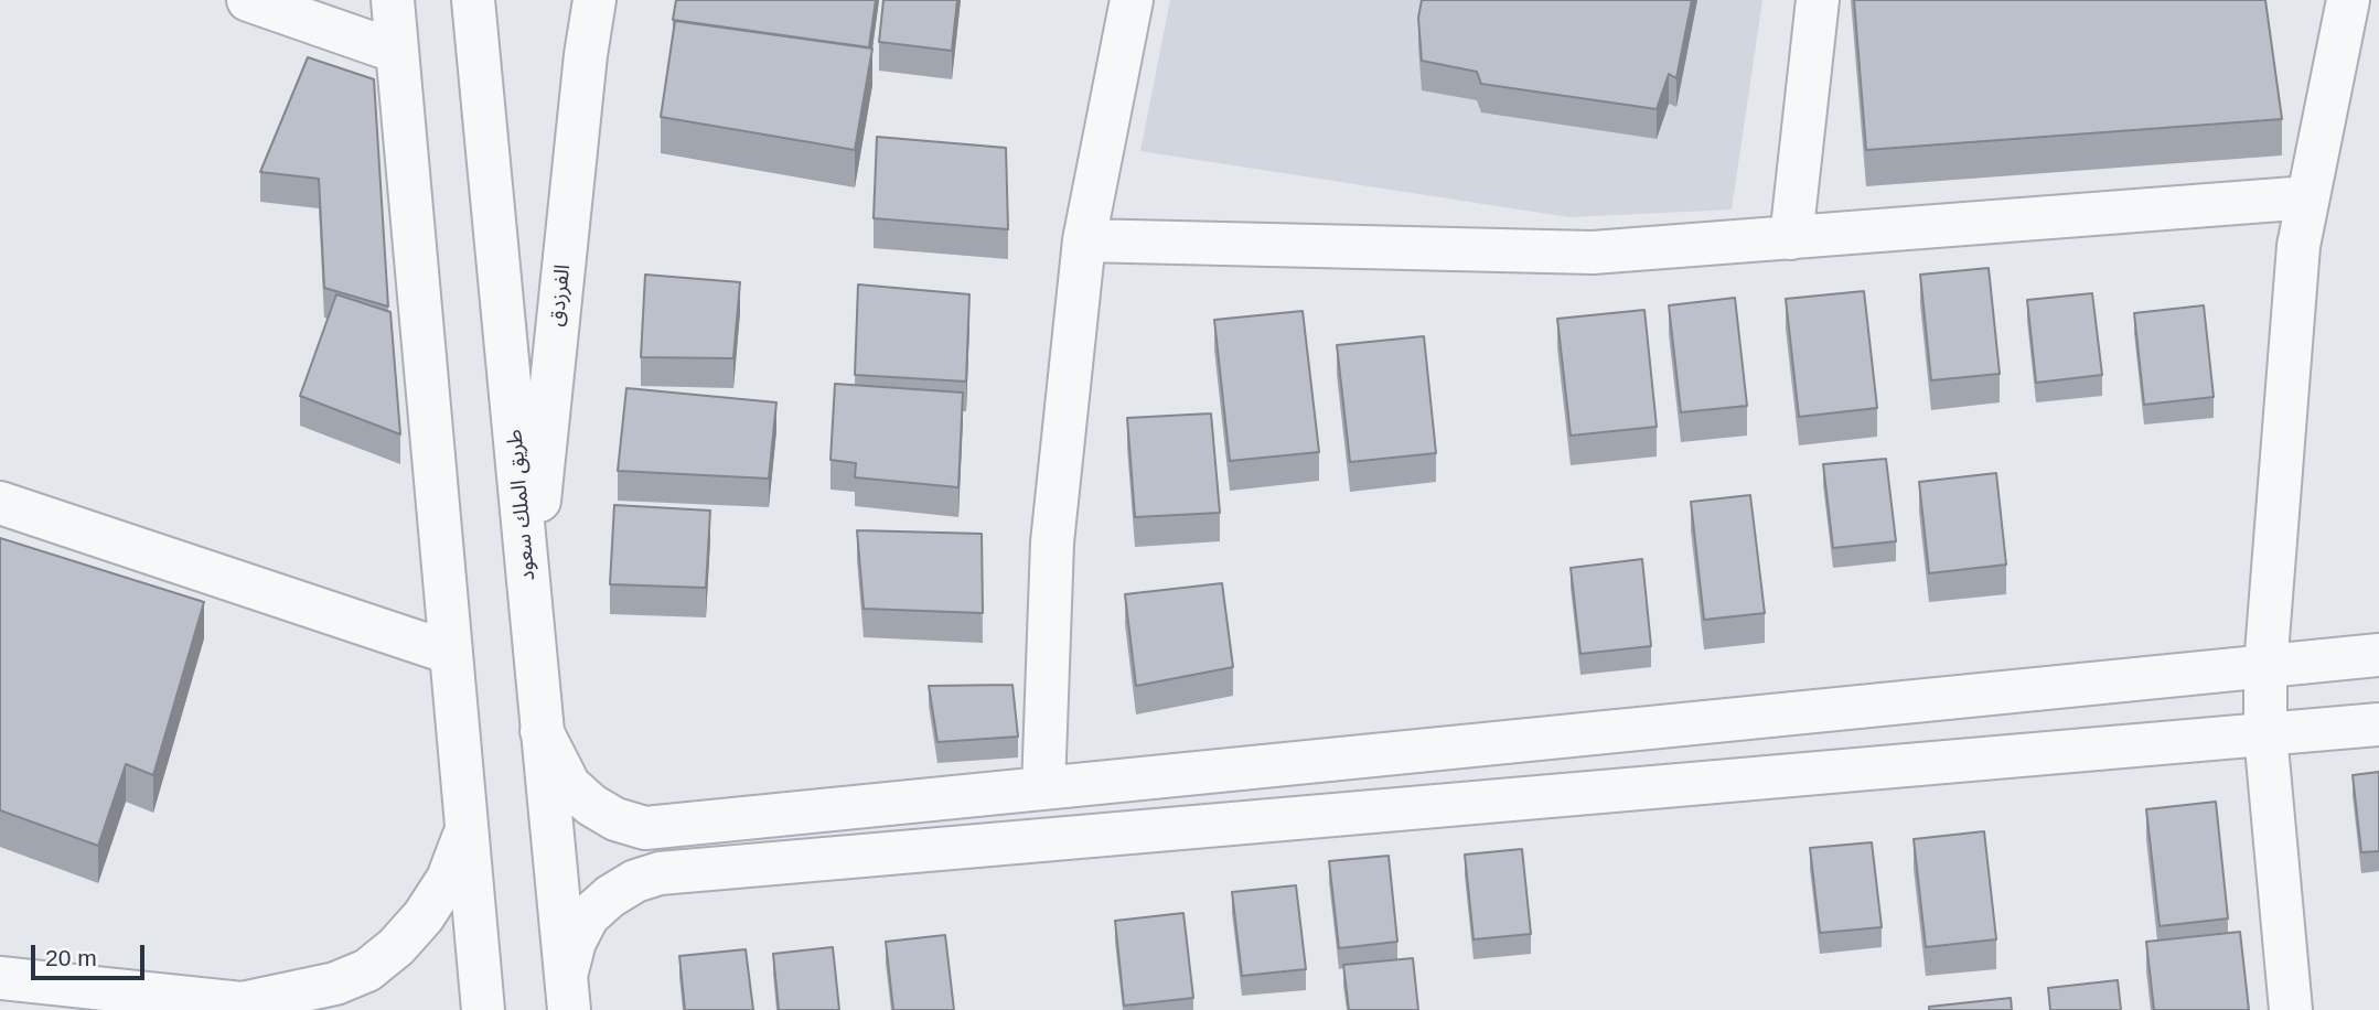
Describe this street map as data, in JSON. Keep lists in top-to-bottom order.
{
  "streets": {
    "street": ["الفرزدق", "طريق الملك سعود"]
  },
  "crossings": [
    ["الفرزدق", "طريق الملك سعود"]
  ],
  "scale_bar": "20 m"
}
